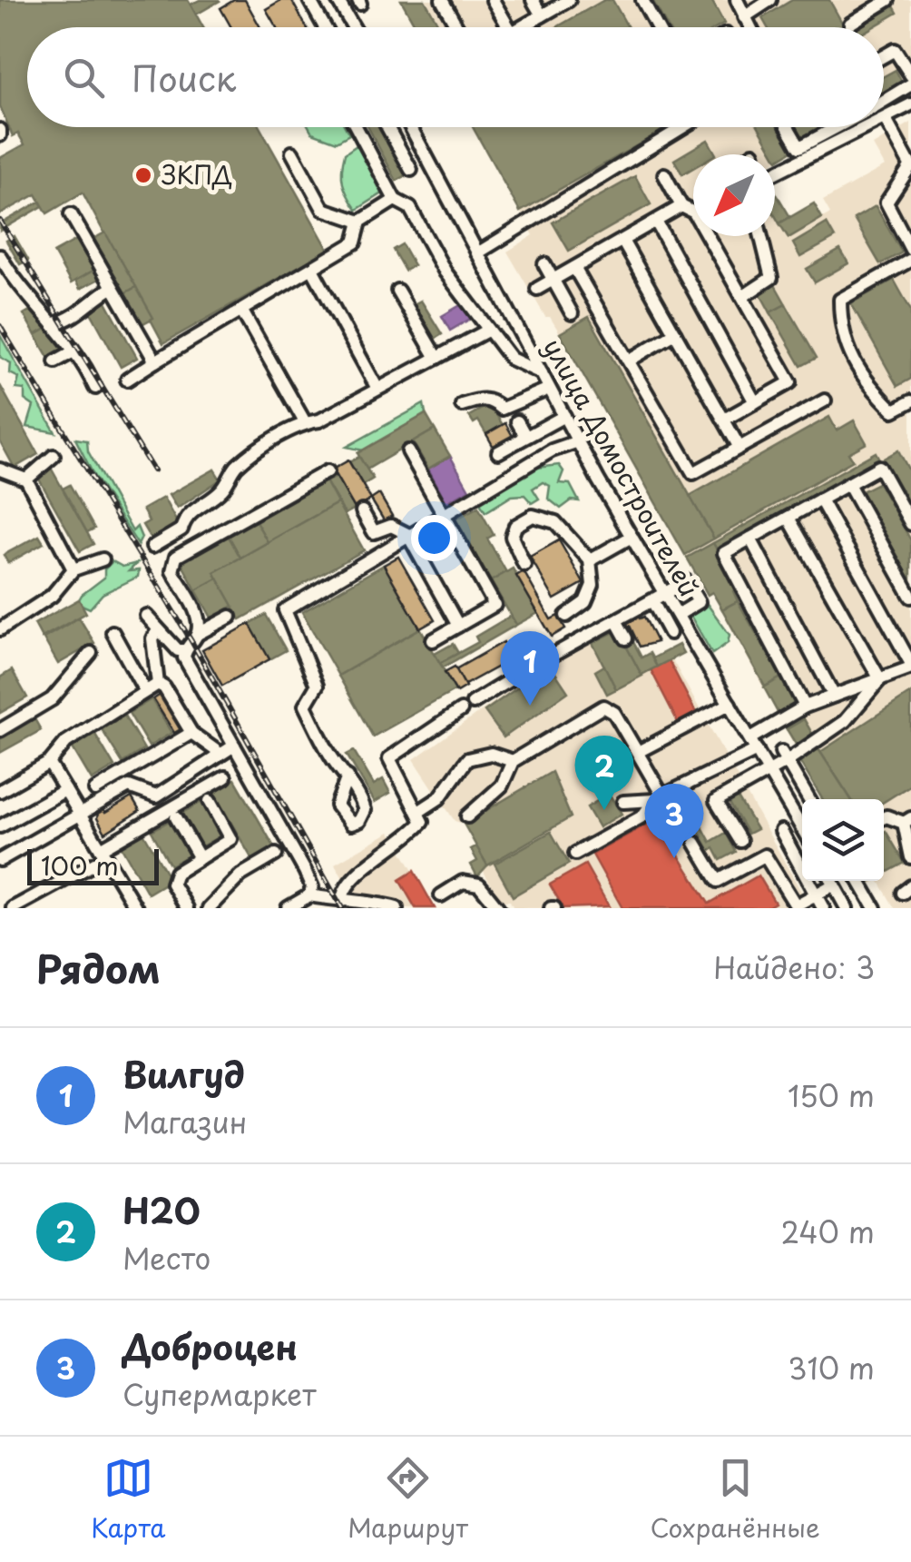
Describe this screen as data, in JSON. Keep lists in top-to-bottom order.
{
  "streets": {
    "street": ["улица Домостроителей"]
  },
  "places": ["ЗКПД"],
  "scale_bar": "100 m",
  "north": "bottom left",
  "page": {
    "search": "Поиск",
    "pins": ["1", "2", "3"],
    "scale": "100 m",
    "heading": ["Рядом", "Найдено: 3"],
    "list": [
      {
        "mark": "1",
        "name": "Вилгуд",
        "note": "Магазин",
        "value": "150 m"
      },
      {
        "mark": "2",
        "name": "H2O",
        "note": "Место",
        "value": "240 m"
      },
      {
        "mark": "3",
        "name": "Доброцен",
        "note": "Супермаркет",
        "value": "310 m"
      }
    ],
    "nav": ["Карта", "Маршрут", "Сохранённые"]
  }
}
